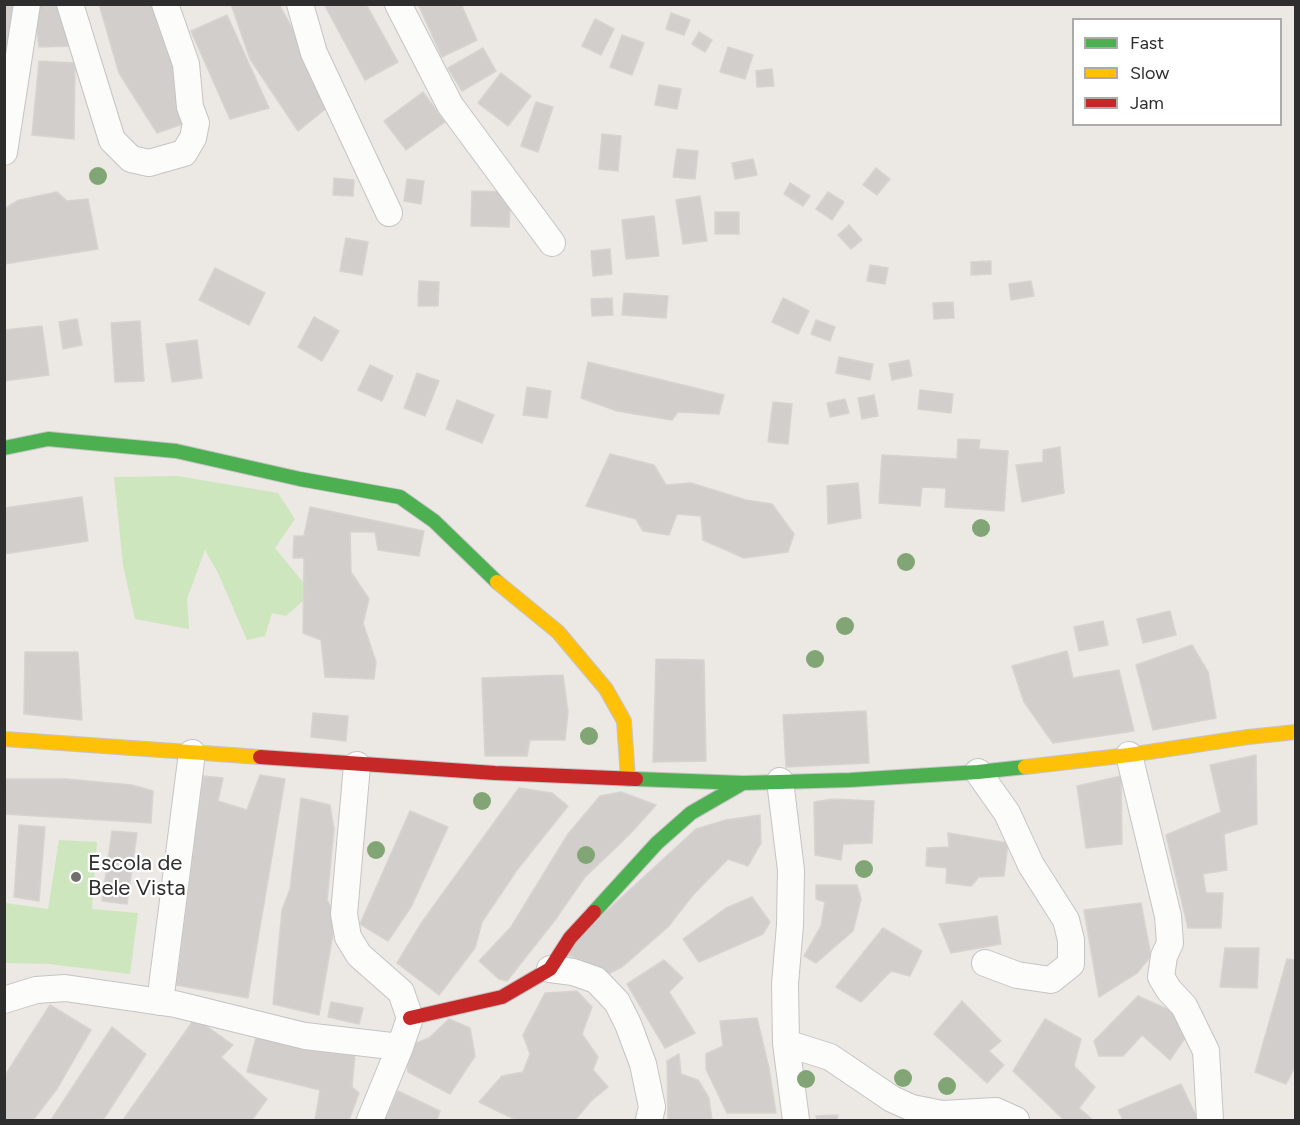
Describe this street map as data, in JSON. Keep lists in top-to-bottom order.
{
  "places": ["Escola de Bele Vista"],
  "legend": ["Fast", "Slow", "Jam"]
}
